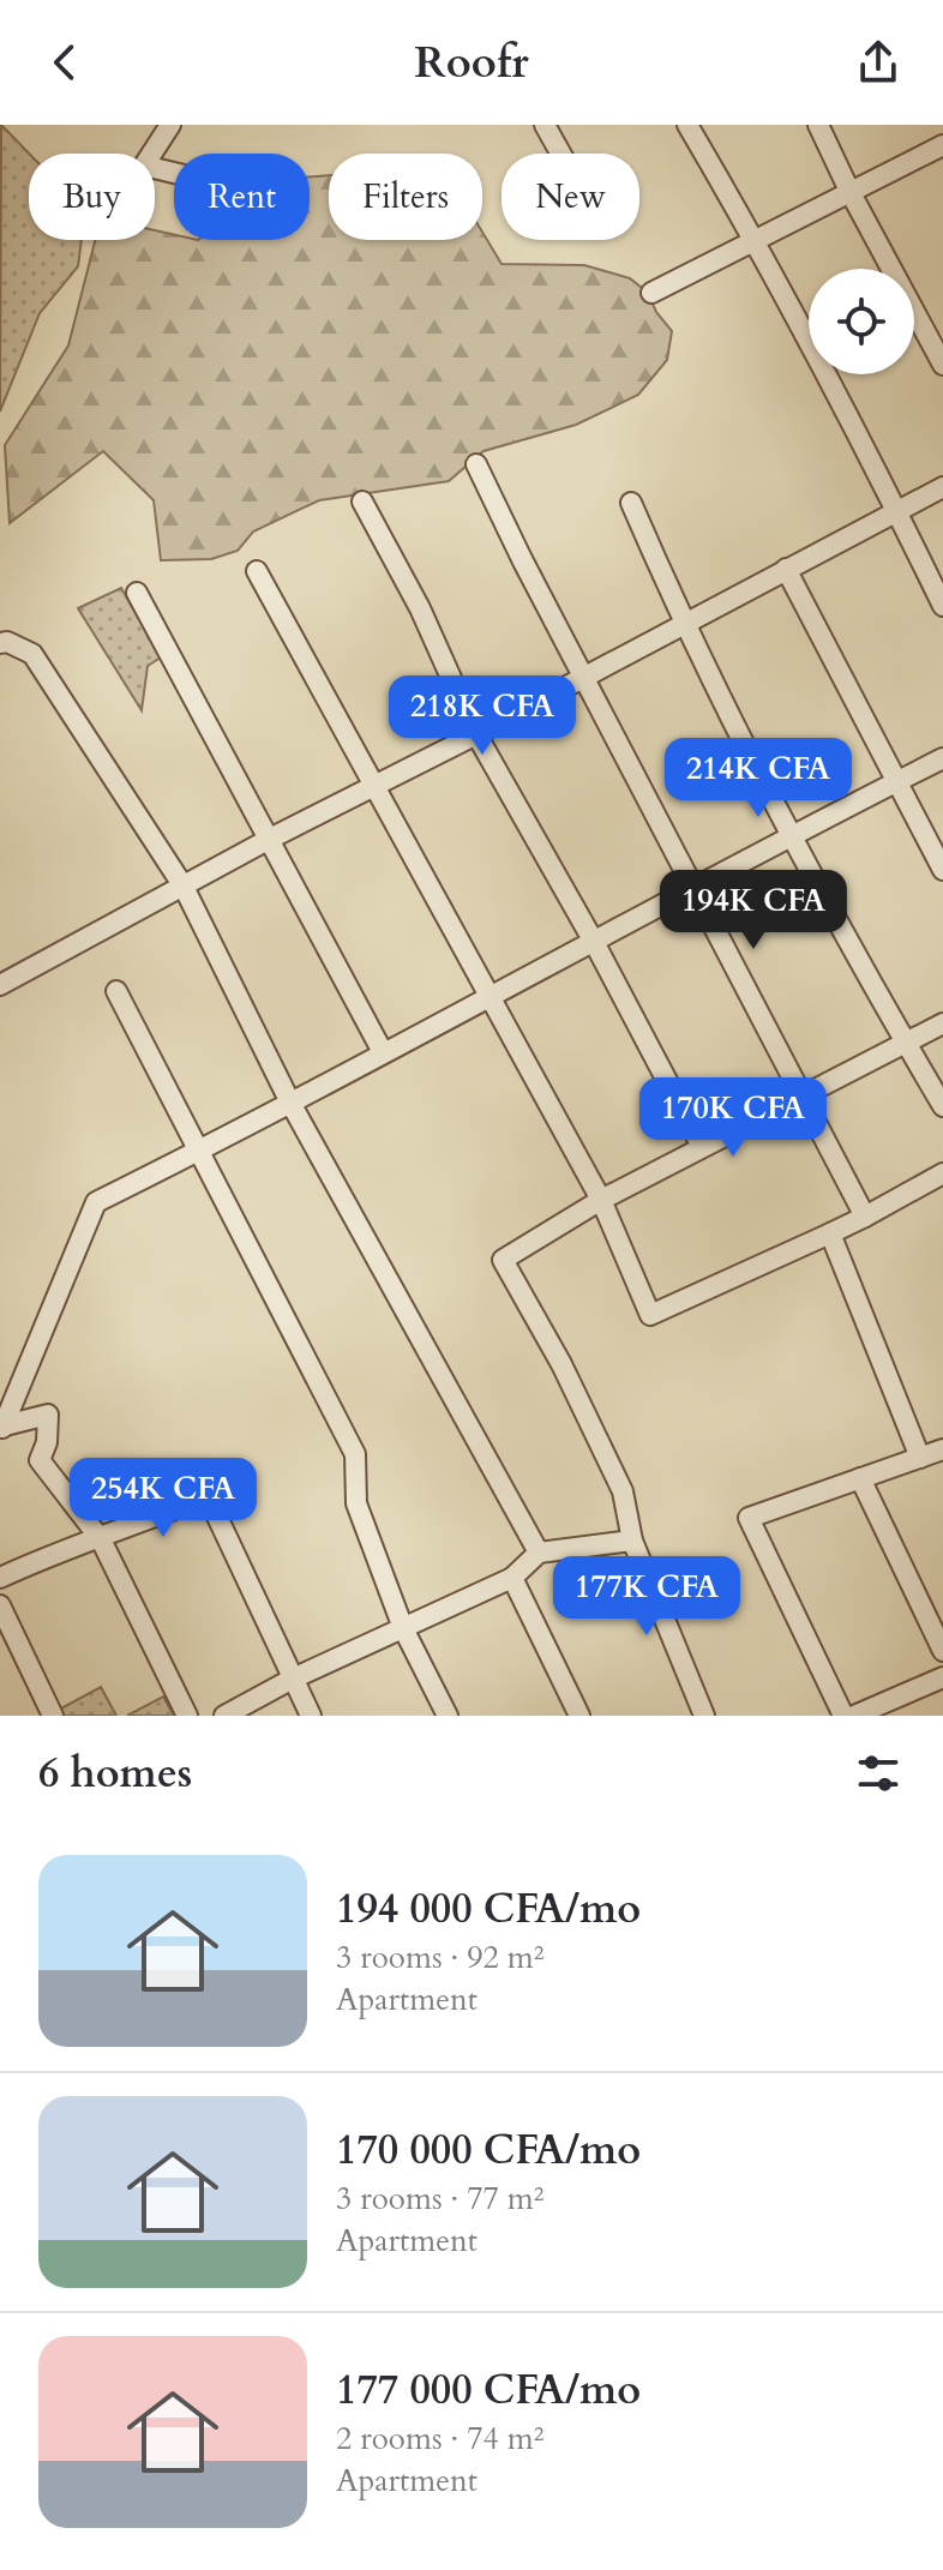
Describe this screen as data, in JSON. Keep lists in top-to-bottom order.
{
  "page": {
    "header": "Roofr",
    "chip": [
      "Buy",
      "Rent",
      "Filters",
      "New"
    ],
    "price": [
      "218K CFA",
      "214K CFA",
      "194K CFA",
      "170K CFA",
      "254K CFA",
      "177K CFA"
    ],
    "heading": "6 homes",
    "list": [
      {
        "name": "194 000 CFA/mo",
        "note": "3 rooms · 92 m² · Apartment"
      },
      {
        "name": "170 000 CFA/mo",
        "note": "3 rooms · 77 m² · Apartment"
      },
      {
        "name": "177 000 CFA/mo",
        "note": "2 rooms · 74 m² · Apartment"
      }
    ]
  }
}
